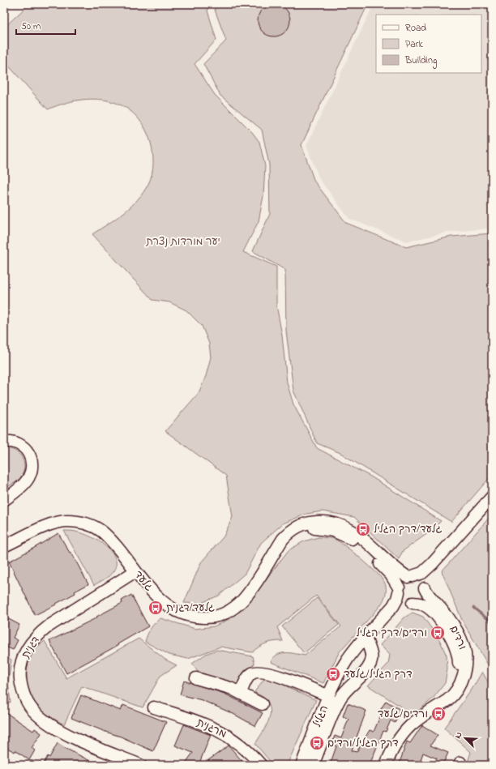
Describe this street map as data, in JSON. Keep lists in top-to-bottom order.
{
  "streets": {
    "street": [
      "גלעד",
      "ורדים",
      "דגנית",
      "הגליל",
      "מרגנית"
    ]
  },
  "crossings": [
    ["גלעד", "ורדים"],
    ["גלעד", "דגנית"],
    ["גלעד", "הגליל"],
    ["ורדים", "הגליל"]
  ],
  "parks": ["יער מורדות נצרת"],
  "places": {
    "bus stop": [
      "גלעד/דרך הגליל",
      "גלעד/דגנית",
      "ורדים/דרך הגליל",
      "דרך הגליל/גלעד",
      "ורדים/גלעד",
      "דרך הגליל/ורדים"
    ]
  },
  "legend": ["Road", "Park", "Building"],
  "scale_bar": "50 m",
  "north": "top left"
}
